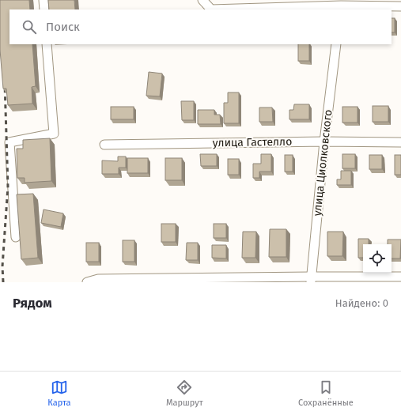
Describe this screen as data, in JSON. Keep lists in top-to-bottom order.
{
  "streets": {
    "street": ["улица Гастелло", "улица Циолковского"]
  },
  "crossings": [
    ["улица Гастелло", "улица Циолковского"]
  ],
  "page": {
    "search": "Поиск",
    "heading": ["Рядом", "Найдено: 0"],
    "nav": ["Карта", "Маршрут", "Сохранённые"]
  }
}
